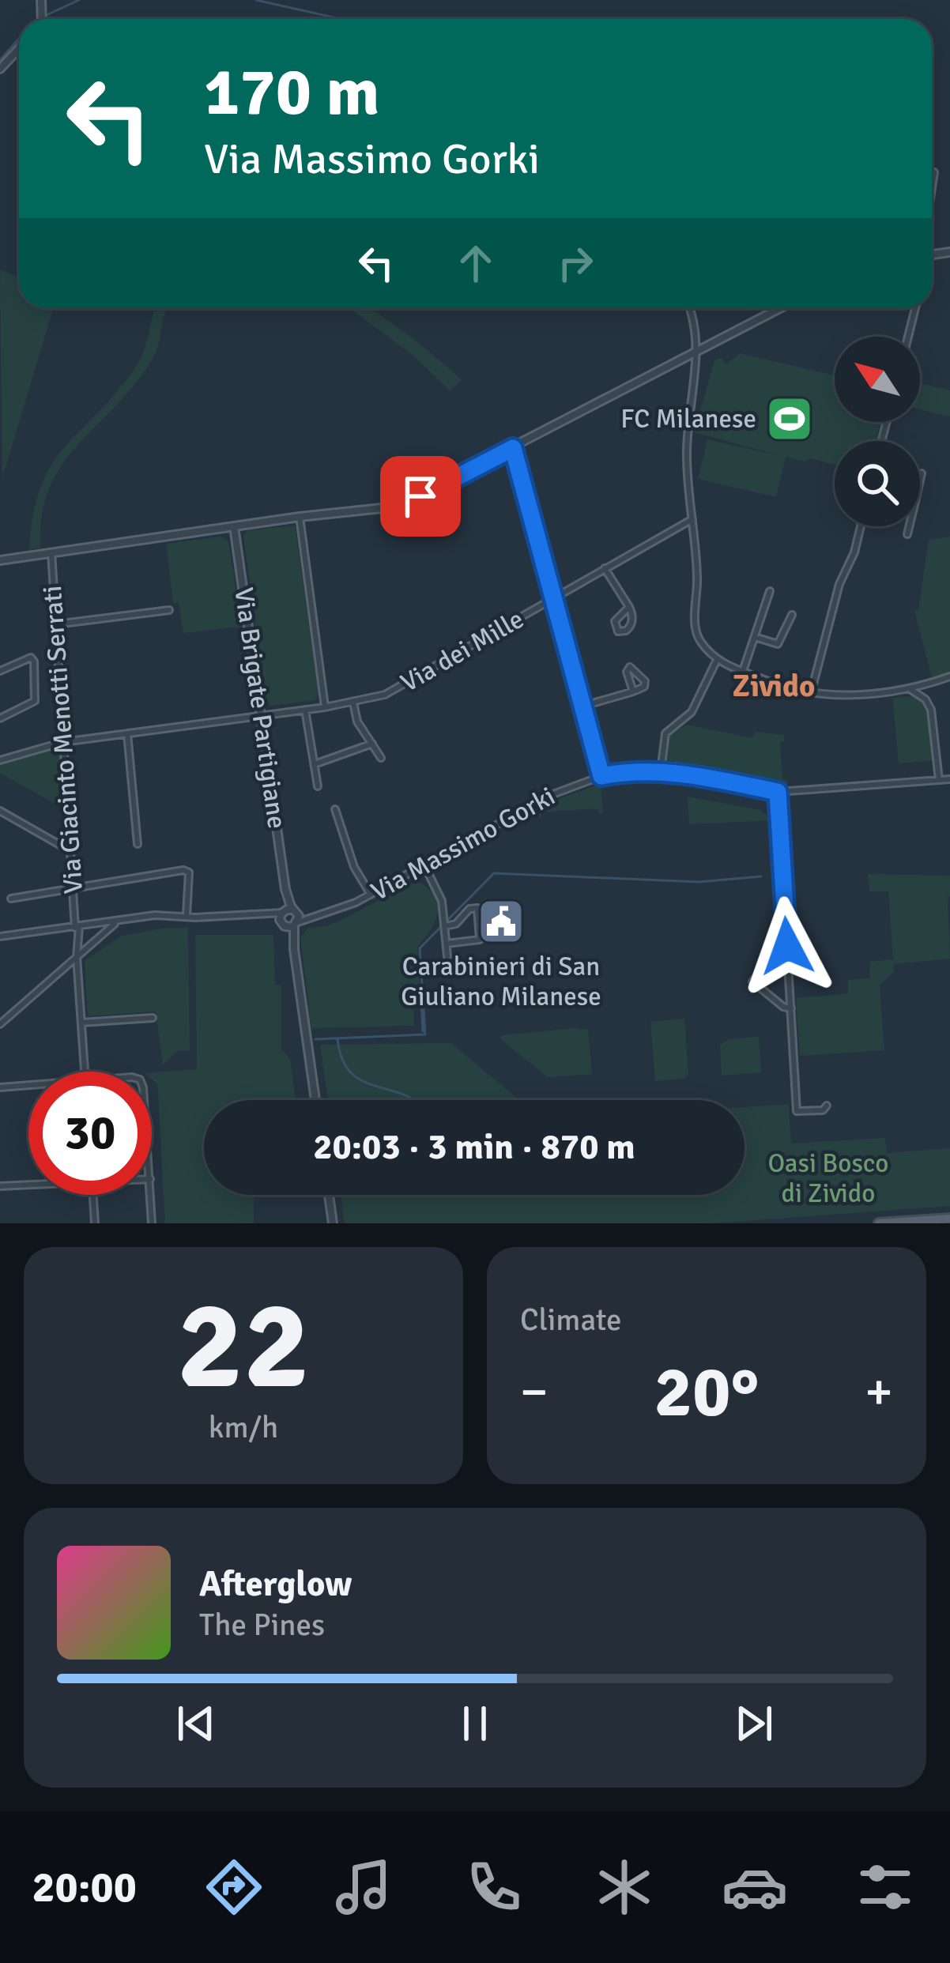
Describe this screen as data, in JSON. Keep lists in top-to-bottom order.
{
  "streets": {
    "street": [
      "Via dei Mille",
      "Via Brigate Partigiane",
      "Via Giacinto Menotti Serrati",
      "Via Massimo Gorki"
    ]
  },
  "crossings": [
    ["Via dei Mille", "Via Brigate Partigiane"],
    ["Via dei Mille", "Via Giacinto Menotti Serrati"],
    ["Via Brigate Partigiane", "Via Massimo Gorki"]
  ],
  "districts": ["Zivido"],
  "parks": ["Oasi Bosco di Zivido"],
  "places": {
    "sports": ["FC Milanese"],
    "public building": ["Carabinieri di San Giuliano Milanese"]
  },
  "north": "top left",
  "page": {
    "turn": ["170 m", "Via Massimo Gorki"],
    "limit": "30",
    "trip": "20:03 · 3 min · 870 m",
    "tile": [
      ["22", "km/h"],
      "Climate"
    ],
    "heat": ["−", "20°", "+"],
    "song": ["Afterglow", "The Pines"],
    "tabs": "20:00"
  }
}
